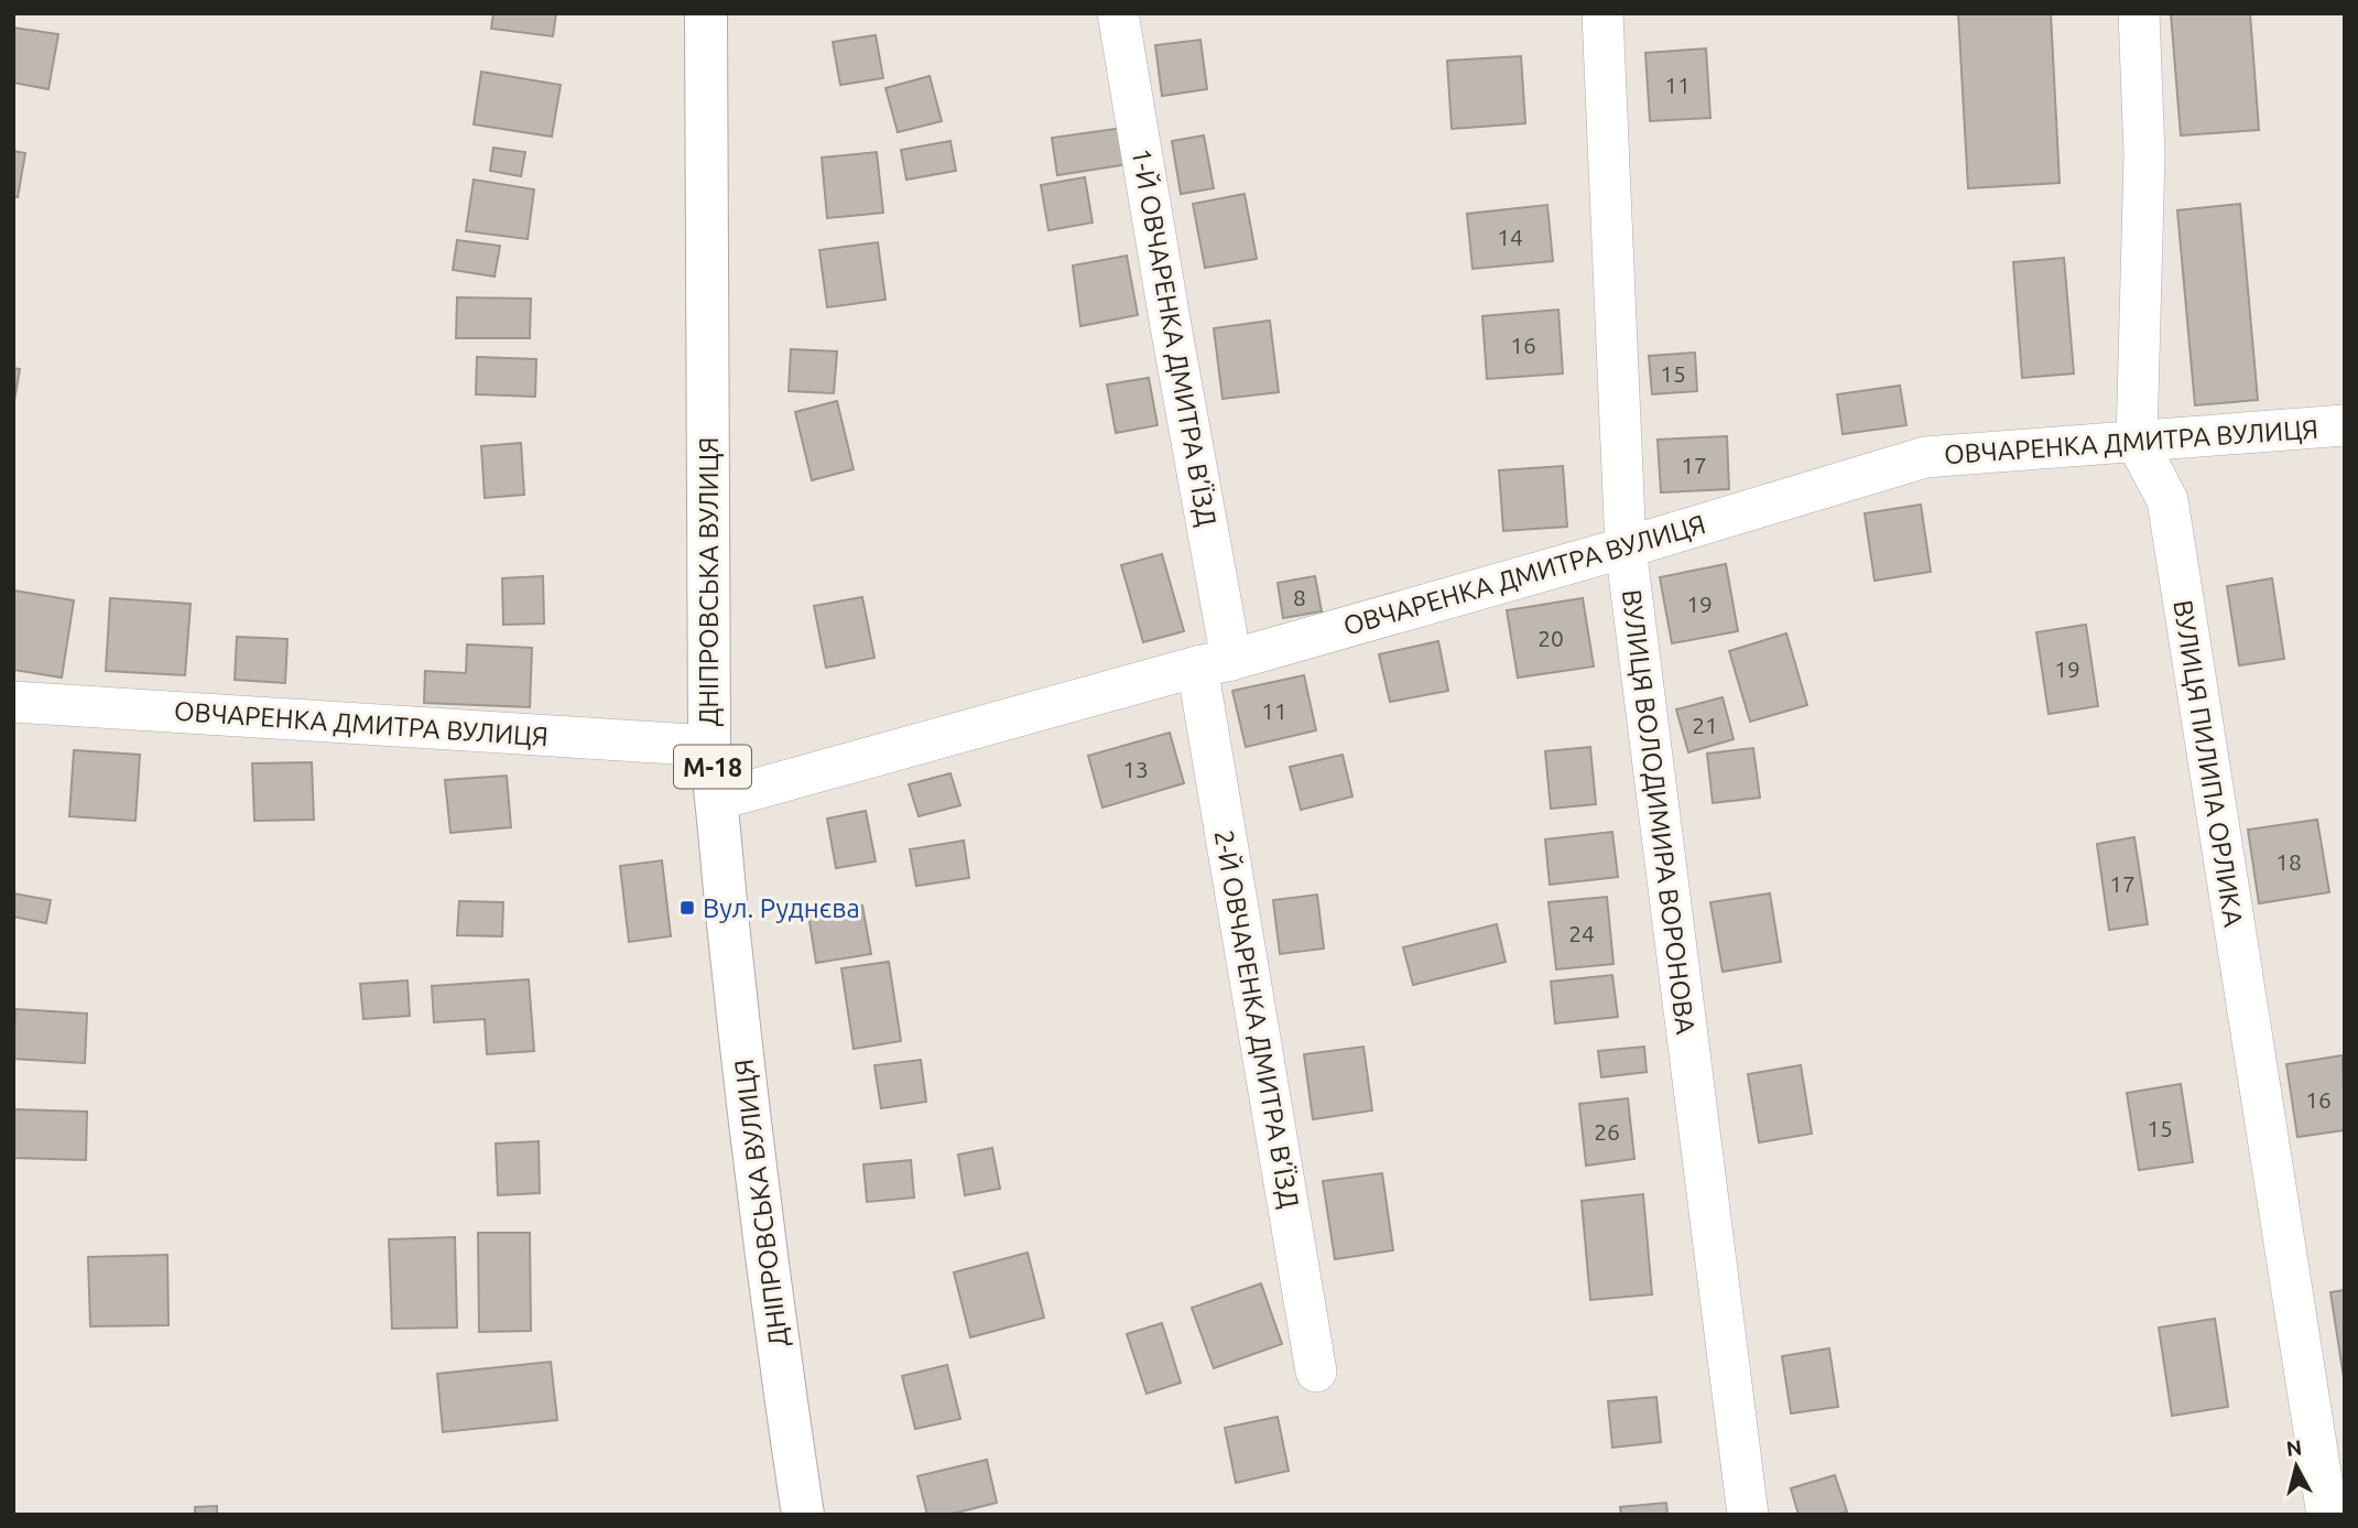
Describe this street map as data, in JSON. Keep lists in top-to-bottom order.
{
  "streets": {
    "highway": ["ДНІПРОВСЬКА ВУЛИЦЯ", "М-18"],
    "street": [
      "1-Й ОВЧАРЕНКА ДМИТРА В’ЇЗД",
      "ОВЧАРЕНКА ДМИТРА ВУЛИЦЯ",
      "ВУЛИЦЯ ПИЛИПА ОРЛИКА",
      "ВУЛИЦЯ ВОЛОДИМИРА ВОРОНОВА",
      "2-Й ОВЧАРЕНКА ДМИТРА В’ЇЗД"
    ]
  },
  "crossings": [
    ["1-Й ОВЧАРЕНКА ДМИТРА В’ЇЗД", "ОВЧАРЕНКА ДМИТРА ВУЛИЦЯ"],
    ["1-Й ОВЧАРЕНКА ДМИТРА В’ЇЗД", "2-Й ОВЧАРЕНКА ДМИТРА В’ЇЗД"],
    ["ОВЧАРЕНКА ДМИТРА ВУЛИЦЯ", "ДНІПРОВСЬКА ВУЛИЦЯ"],
    ["ОВЧАРЕНКА ДМИТРА ВУЛИЦЯ", "ВУЛИЦЯ ПИЛИПА ОРЛИКА"],
    ["ОВЧАРЕНКА ДМИТРА ВУЛИЦЯ", "ВУЛИЦЯ ВОЛОДИМИРА ВОРОНОВА"],
    ["ОВЧАРЕНКА ДМИТРА ВУЛИЦЯ", "2-Й ОВЧАРЕНКА ДМИТРА В’ЇЗД"]
  ],
  "places": {
    "transit": ["Вул. Руднєва"]
  },
  "house_numbers": [
    "11",
    "14",
    "16",
    "15",
    "17",
    "8",
    "19",
    "20",
    "19",
    "11",
    "21",
    "13",
    "18",
    "17",
    "24",
    "16",
    "15",
    "26"
  ],
  "north": "top"
}
